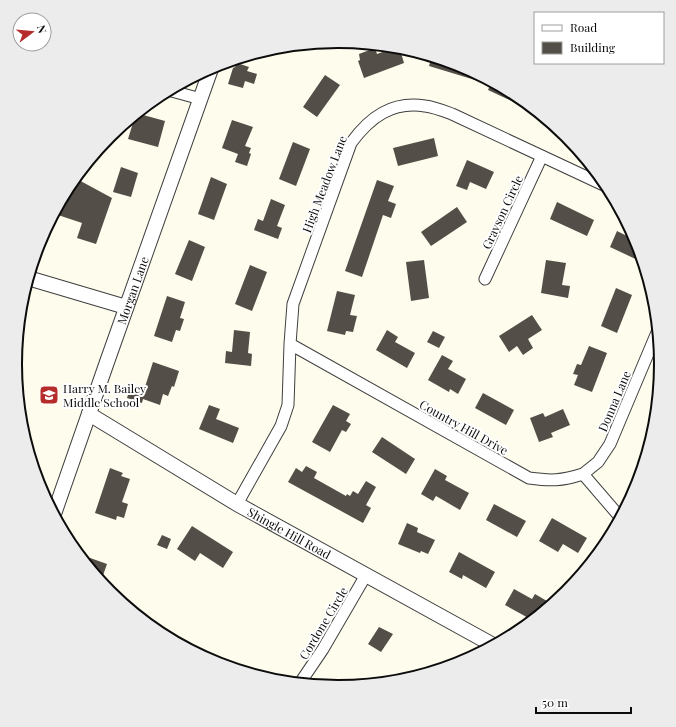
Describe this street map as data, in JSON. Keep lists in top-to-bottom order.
{
  "streets": {
    "street": [
      "High Meadow Lane",
      "Grayson Circle",
      "Morgan Lane",
      "Donna Lane",
      "Country Hill Drive",
      "Shingle Hill Road",
      "Cordone Circle"
    ]
  },
  "crossings": [
    ["High Meadow Lane", "Grayson Circle"],
    ["High Meadow Lane", "Country Hill Drive"],
    ["High Meadow Lane", "Shingle Hill Road"],
    ["Morgan Lane", "Shingle Hill Road"],
    ["Donna Lane", "Country Hill Drive"],
    ["Shingle Hill Road", "Cordone Circle"]
  ],
  "places": {
    "school or university": ["Harry M. Bailey Middle School"]
  },
  "legend": ["Road", "Building"],
  "scale_bar": "50 m",
  "north": "right"
}
